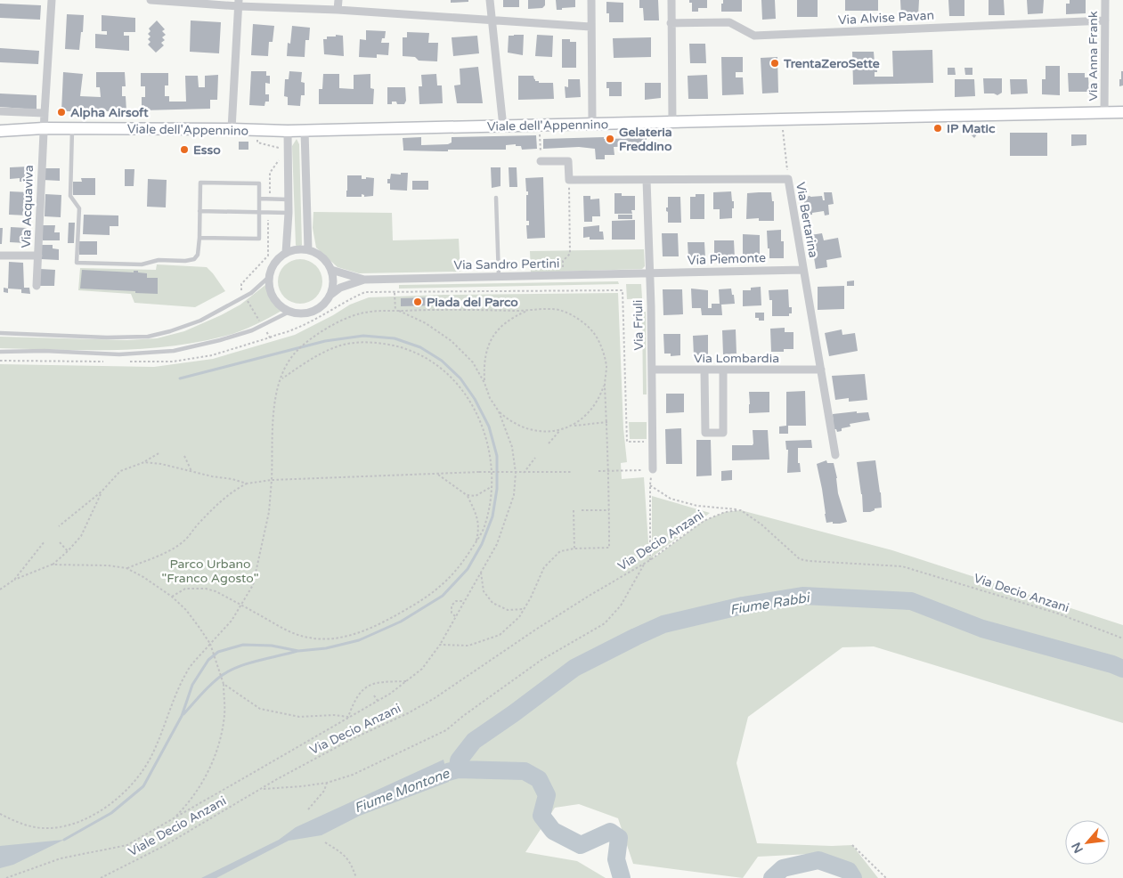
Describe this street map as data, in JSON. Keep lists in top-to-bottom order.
{
  "streets": {
    "main road": ["Viale dell'Appennino"],
    "street": [
      "Via Alvise Pavan",
      "Via Anna Frank",
      "Via Acquaviva",
      "Via Bertarina",
      "Via Piemonte",
      "Via Sandro Pertini",
      "Via Friuli",
      "Via Lombardia"
    ],
    "path": ["Via Decio Anzani", "Viale Decio Anzani"]
  },
  "crossings": [
    ["Via Alvise Pavan", "Via Anna Frank"],
    ["Via Anna Frank", "Viale dell'Appennino"],
    ["Viale dell'Appennino", "Via Acquaviva"],
    ["Via Bertarina", "Via Piemonte"],
    ["Via Bertarina", "Via Friuli"],
    ["Via Bertarina", "Via Lombardia"],
    ["Via Piemonte", "Via Sandro Pertini"],
    ["Via Piemonte", "Via Friuli"],
    ["Via Sandro Pertini", "Via Friuli"],
    ["Via Friuli", "Via Lombardia"],
    ["Via Decio Anzani", "Viale Decio Anzani"]
  ],
  "water": ["Fiume Rabbi", "Fiume Montone"],
  "parks": ["Parco Urbano \"Franco Agosto\""],
  "places": [
    "TrentaZeroSette",
    "Alpha Airsoft",
    "IP Matic",
    "Gelateria Freddino",
    "Esso",
    "Piada del Parco"
  ],
  "north": "bottom left"
}
